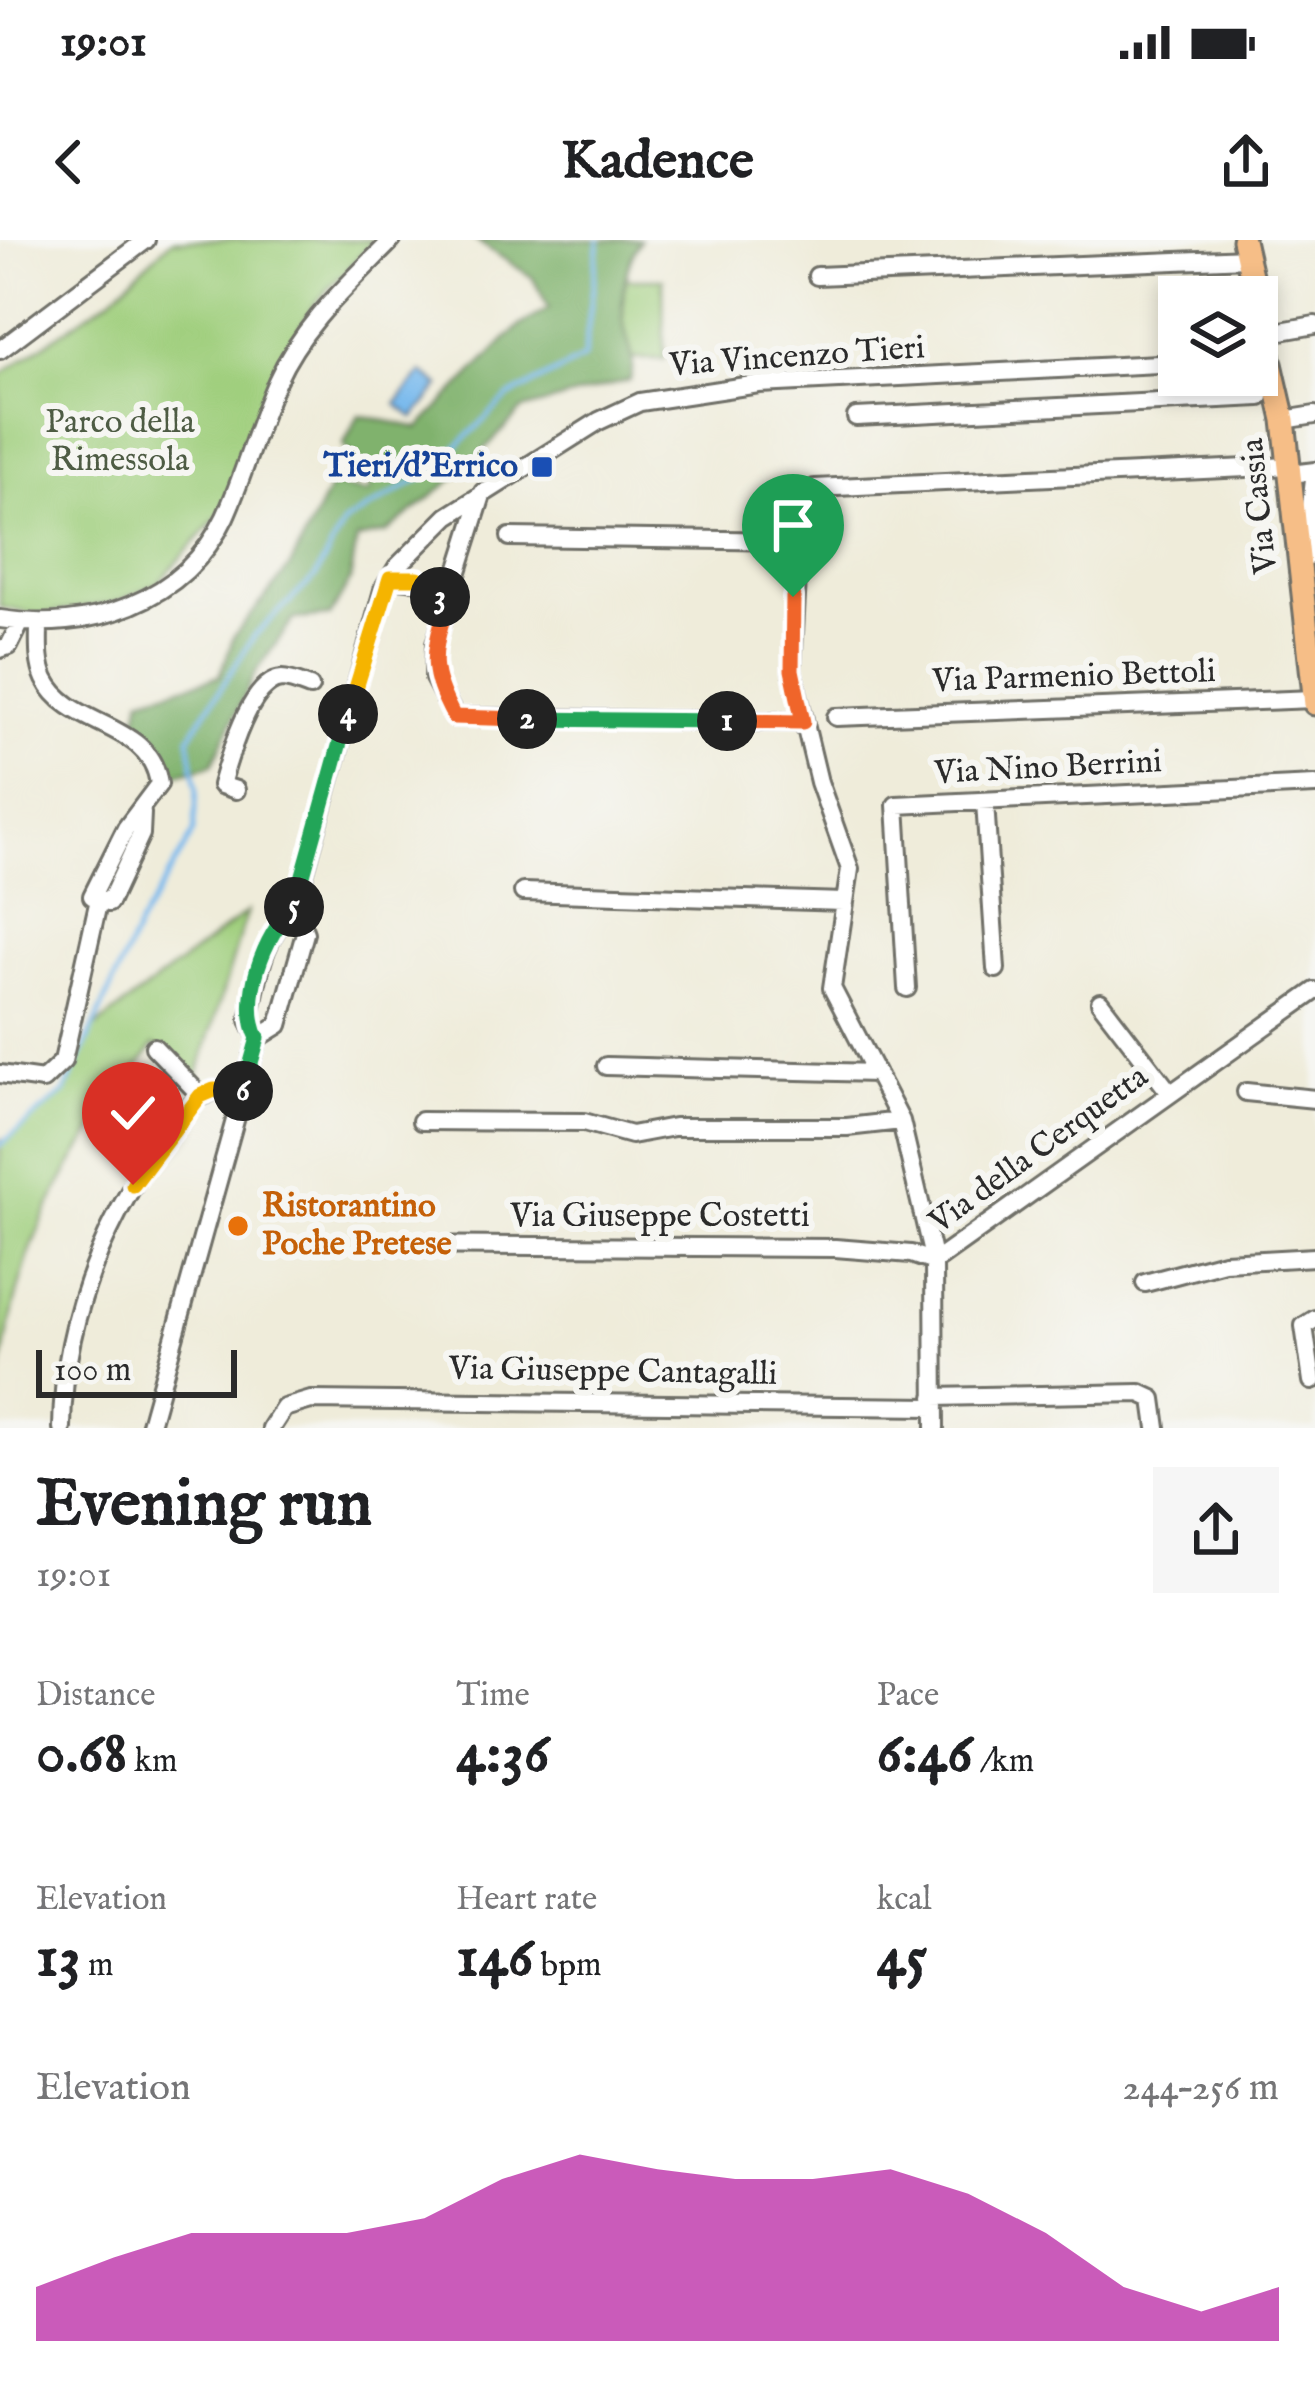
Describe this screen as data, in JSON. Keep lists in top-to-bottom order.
{
  "streets": {
    "main road": ["Via Cassia"],
    "street": [
      "Via Vincenzo Tieri",
      "Via Parmenio Bettoli",
      "Via Nino Berrini",
      "Via della Cerquetta",
      "Via Giuseppe Costetti",
      "Via Giuseppe Cantagalli"
    ]
  },
  "crossings": [
    ["Via Cassia", "Via Parmenio Bettoli"],
    ["Via della Cerquetta", "Via Giuseppe Costetti"],
    ["Via della Cerquetta", "Via Giuseppe Cantagalli"]
  ],
  "parks": ["Parco della Rimessola"],
  "places": {
    "transit": ["Tieri/d'Errico"],
    "other": ["Ristorantino Poche Pretese"]
  },
  "scale_bar": "100 m",
  "page": {
    "status": "19:01",
    "header": "Kadence",
    "pins": [
      "3",
      "4",
      "2",
      "1",
      "5",
      "6"
    ],
    "scale": "100 m",
    "heading": ["Evening run", "19:01"],
    "stats": [
      ["Distance", "0.68 km"],
      ["Time", "4:36"],
      ["Pace", "6:46 /km"],
      ["Elevation", "13 m"],
      ["Heart rate", "146 bpm"],
      ["kcal", "45"]
    ],
    "chart": ["Elevation", "244–256 m"]
  }
}
